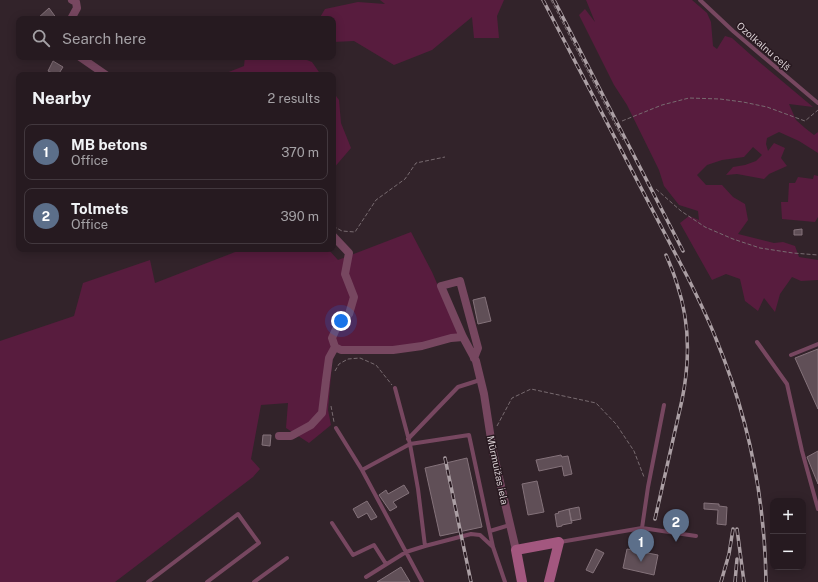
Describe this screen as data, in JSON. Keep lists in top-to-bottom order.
{
  "streets": {
    "street": ["Mūrmuižas iela"],
    "lane": ["Ozolkalnu ceļš"]
  },
  "page": {
    "search": "Search here",
    "heading": ["Nearby", "2 results"],
    "list": [
      {
        "mark": "1",
        "name": "MB betons",
        "note": "Office",
        "value": "370 m"
      },
      {
        "mark": "2",
        "name": "Tolmets",
        "note": "Office",
        "value": "390 m"
      }
    ],
    "map_buttons": ["+", "−"],
    "pins": ["2", "1"]
  }
}
